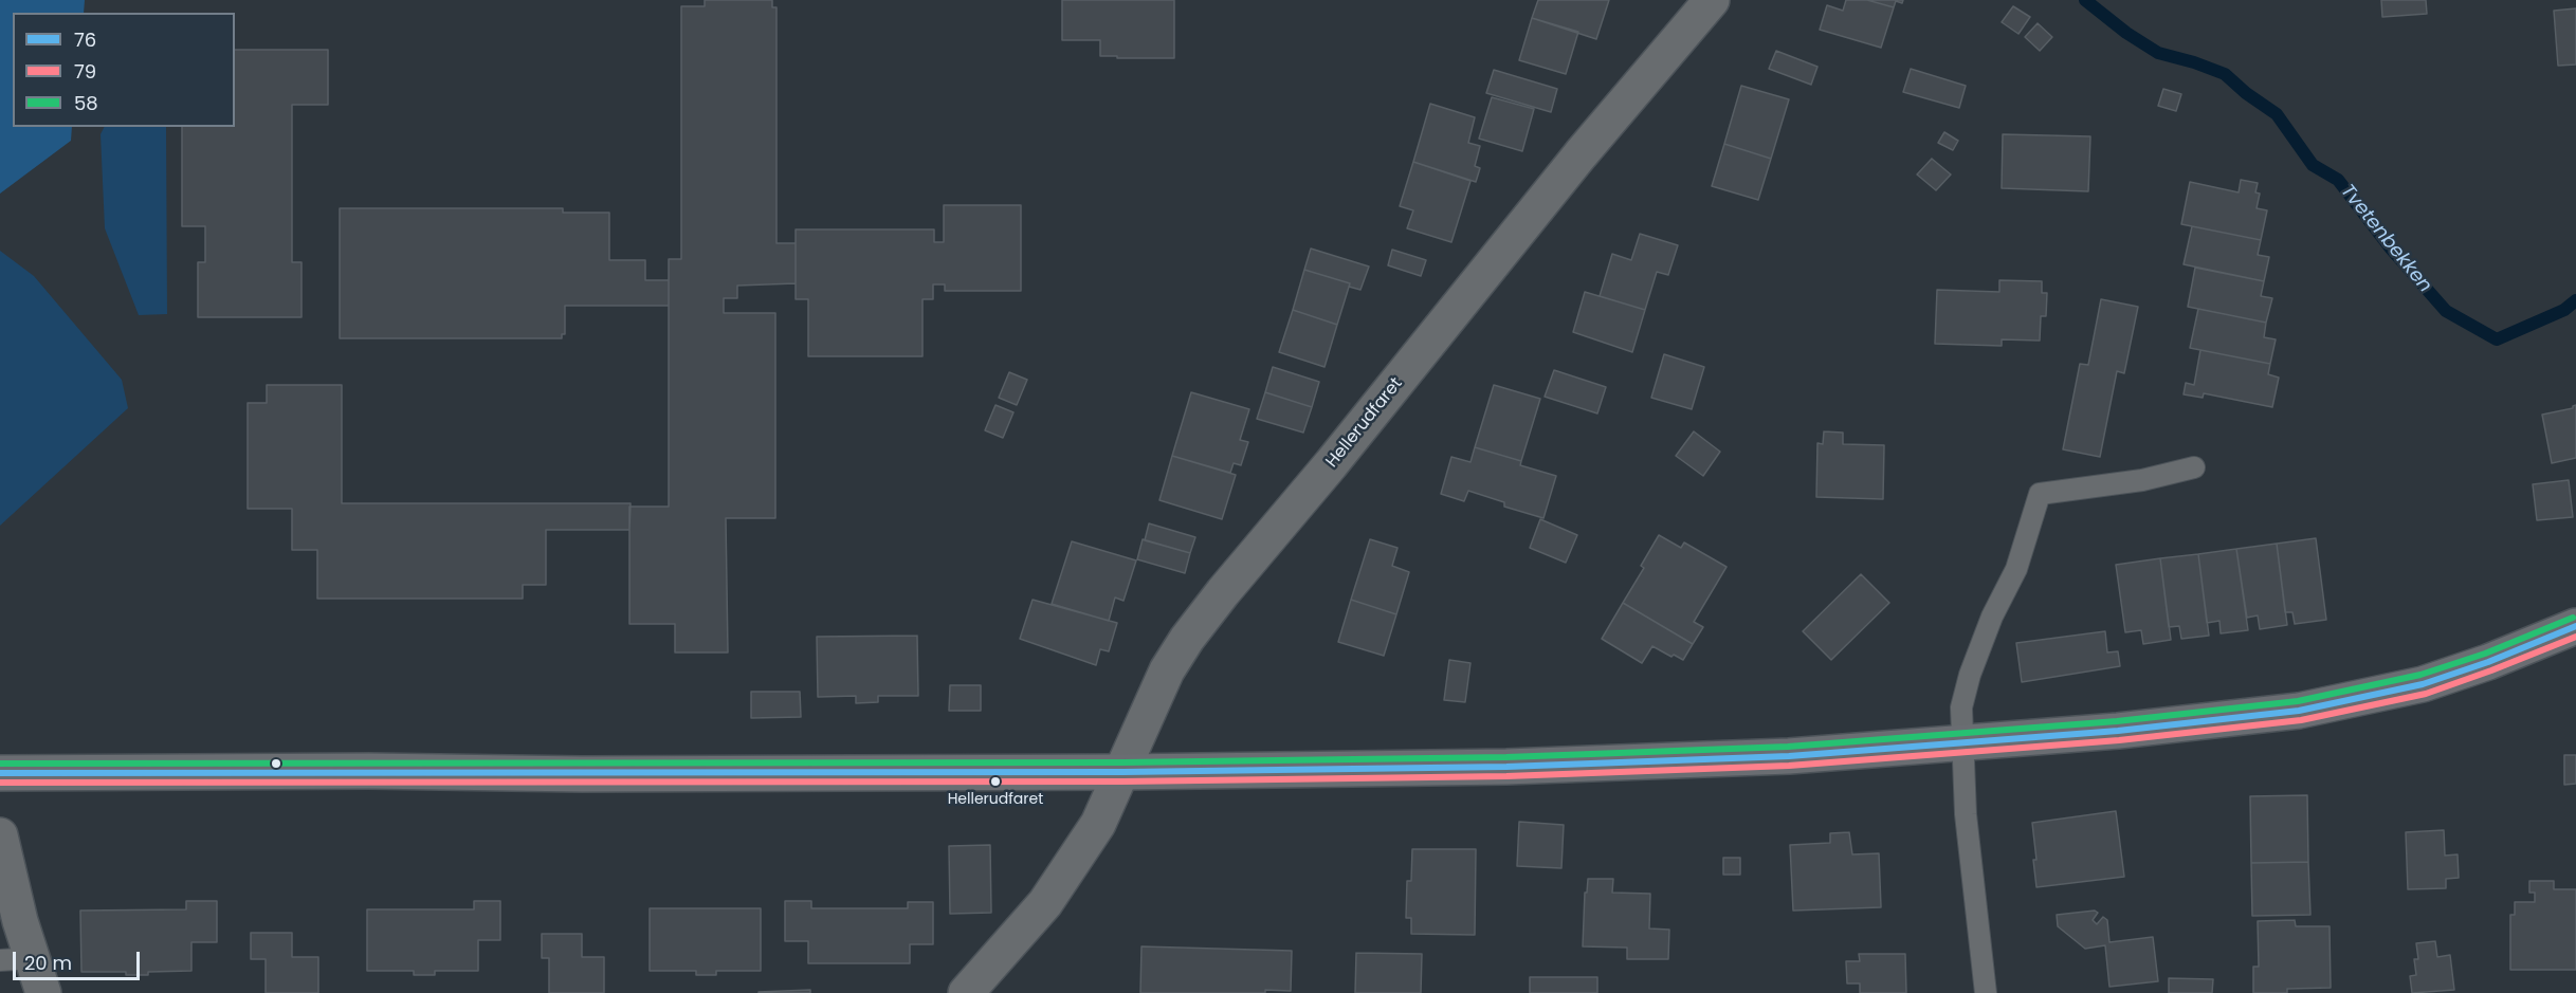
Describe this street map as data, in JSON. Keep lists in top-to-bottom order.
{
  "streets": {
    "street": ["Hellerudfaret"]
  },
  "water": ["Tvetenbekken"],
  "places": ["Hellerudfaret"],
  "lines": ["transit line 58", "transit line 76", "transit line 79"],
  "legend": ["76", "79", "58"],
  "scale_bar": "20 m"
}
